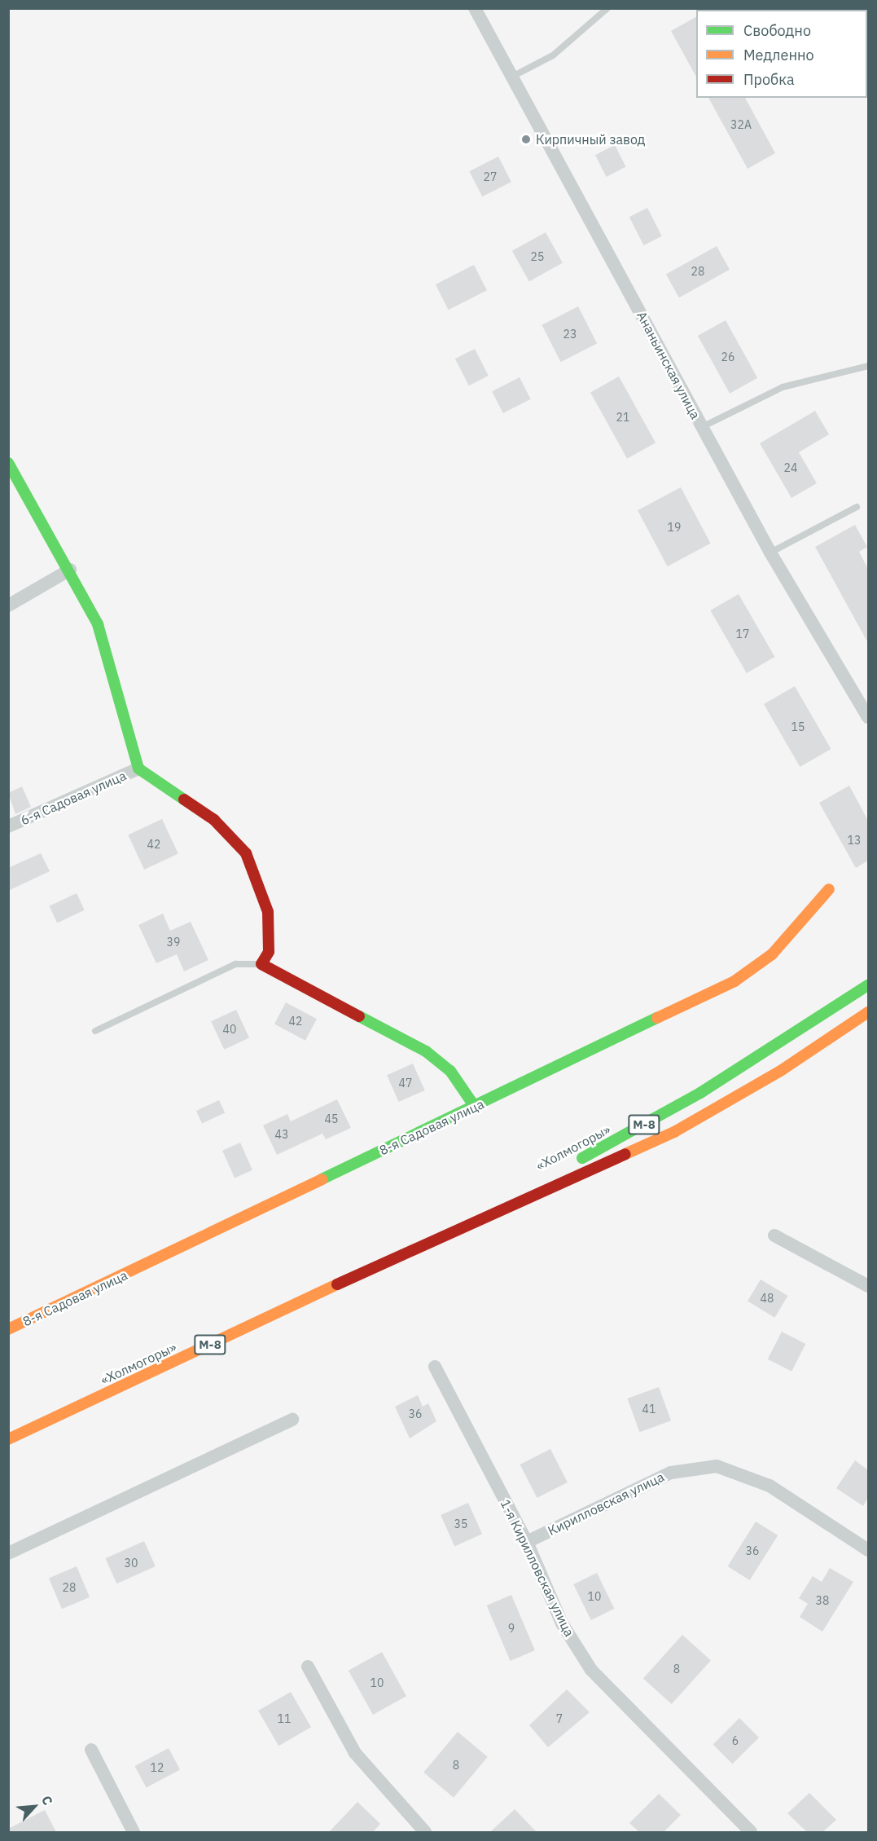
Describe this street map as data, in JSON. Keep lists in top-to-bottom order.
{
  "streets": {
    "main road": ["М-8", "8-я Садовая улица", "«Холмогоры»"],
    "street": [
      "Ананьинская улица",
      "6-я Садовая улица",
      "Кирилловская улица",
      "1-я Кирилловская улица"
    ]
  },
  "crossings": [
    ["Кирилловская улица", "1-я Кирилловская улица"]
  ],
  "places": ["Кирпичный завод"],
  "house_numbers": [
    "32А",
    "27",
    "25",
    "28",
    "23",
    "26",
    "21",
    "24",
    "19",
    "17",
    "15",
    "13",
    "42",
    "39",
    "42",
    "40",
    "47",
    "45",
    "43",
    "48",
    "41",
    "36",
    "35",
    "36",
    "30",
    "28",
    "10",
    "38",
    "9",
    "8",
    "10",
    "11",
    "7",
    "6",
    "8",
    "12"
  ],
  "legend": ["Свободно", "Медленно", "Пробка"],
  "north": "top right"
}
